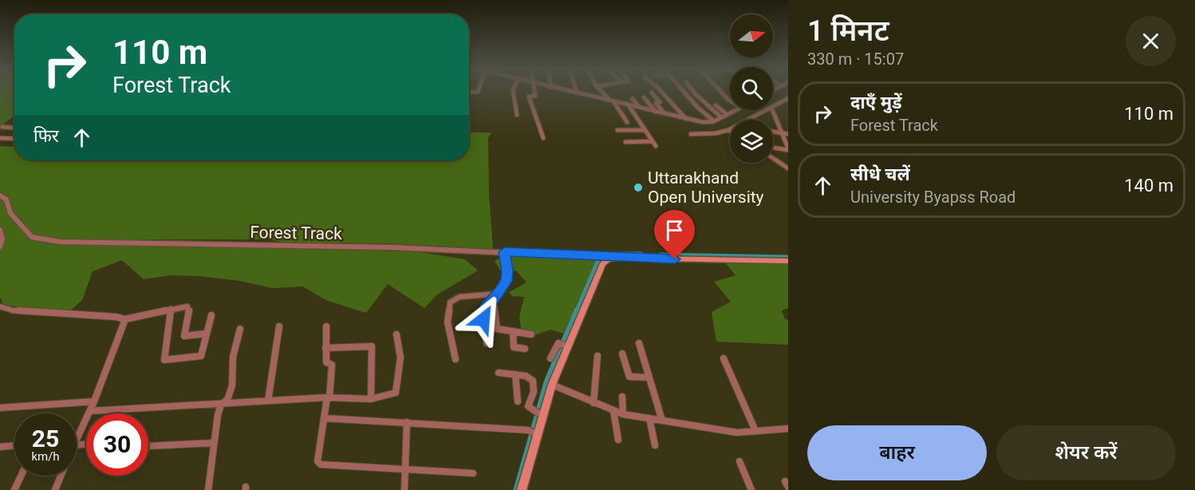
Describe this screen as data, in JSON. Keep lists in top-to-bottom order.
{
  "streets": {
    "street": ["Forest Track"]
  },
  "places": ["Uttarakhand Open University"],
  "north": "right",
  "page": {
    "heading": ["1 मिनट", "330 m · 15:07"],
    "turn": ["110 m", "Forest Track"],
    "list": [
      {
        "name": "दाएँ मुड़ें",
        "note": "Forest Track",
        "value": "110 m"
      },
      {
        "name": "सीधे चलें",
        "note": "University Byapss Road",
        "value": "140 m"
      }
    ],
    "then": "फिर",
    "speed": "25 km/h",
    "limit": "30",
    "buttons": ["बाहर", "शेयर करें"]
  }
}
